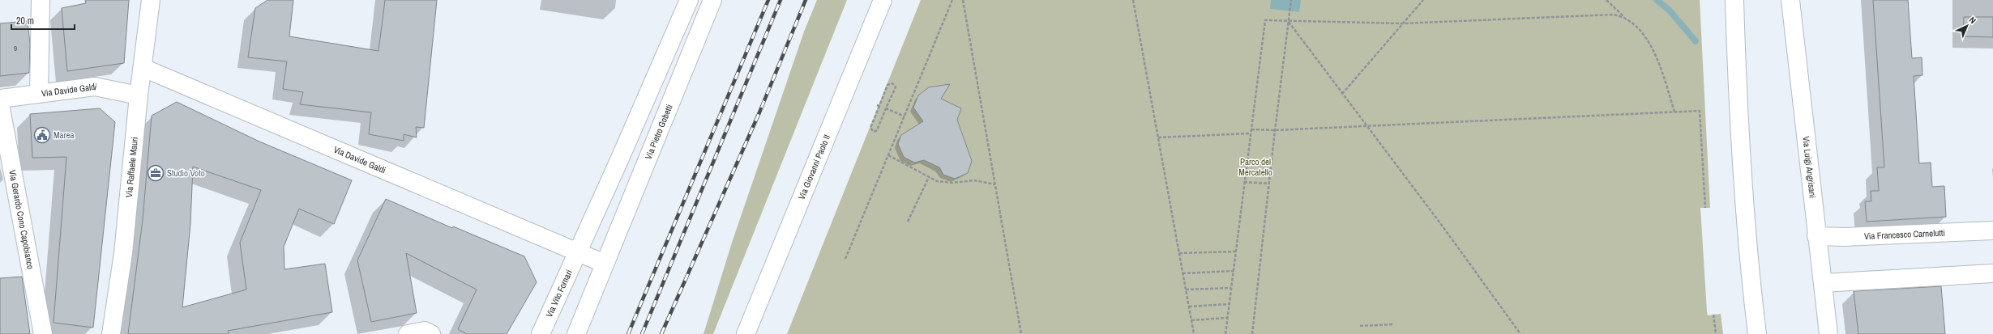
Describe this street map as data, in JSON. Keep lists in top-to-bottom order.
{
  "streets": {
    "street": [
      "Via Davide Galdi",
      "Via Pietro Gobetti",
      "Via Raffaele Mauri",
      "Via Giovanni Paolo II",
      "Via Luigi Angrisani",
      "Via Gerardo Cono Capobianco",
      "Via Francesco Carnelutti",
      "Via Vito Fornari"
    ]
  },
  "crossings": [
    ["Via Davide Galdi", "Via Pietro Gobetti"],
    ["Via Davide Galdi", "Via Raffaele Mauri"],
    ["Via Davide Galdi", "Via Vito Fornari"],
    ["Via Luigi Angrisani", "Via Francesco Carnelutti"]
  ],
  "parks": ["Parco del Mercatello"],
  "places": {
    "public building": ["Marea"],
    "office": ["Studio Voto"]
  },
  "house_numbers": ["9"],
  "scale_bar": "20 m",
  "north": "top right"
}
